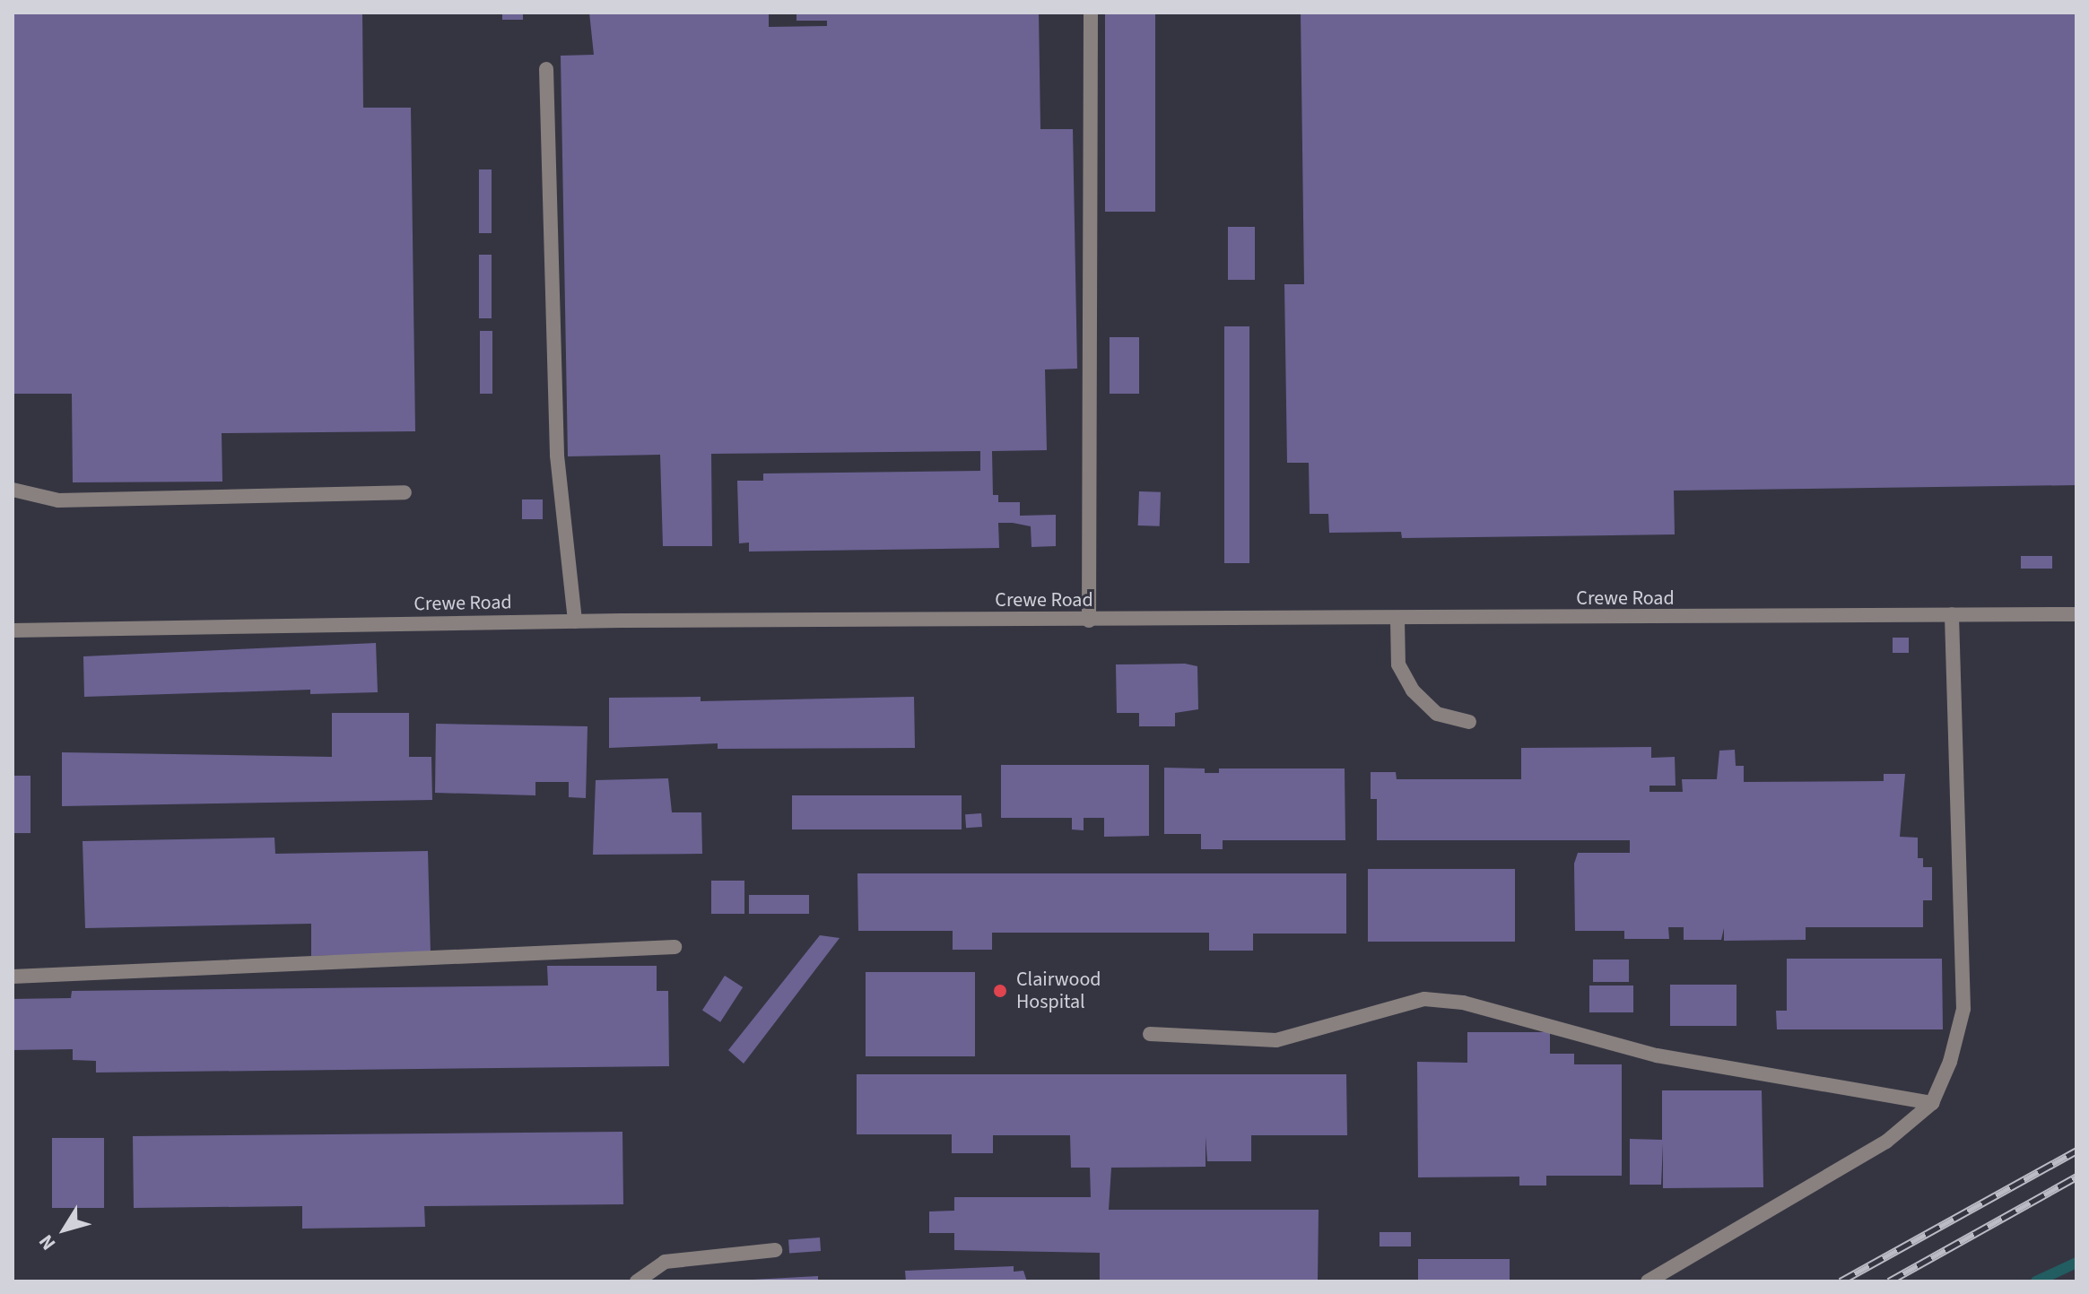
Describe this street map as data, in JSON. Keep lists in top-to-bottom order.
{
  "streets": {
    "street": ["Crewe Road"]
  },
  "places": ["Clairwood Hospital"],
  "north": "bottom left"
}
